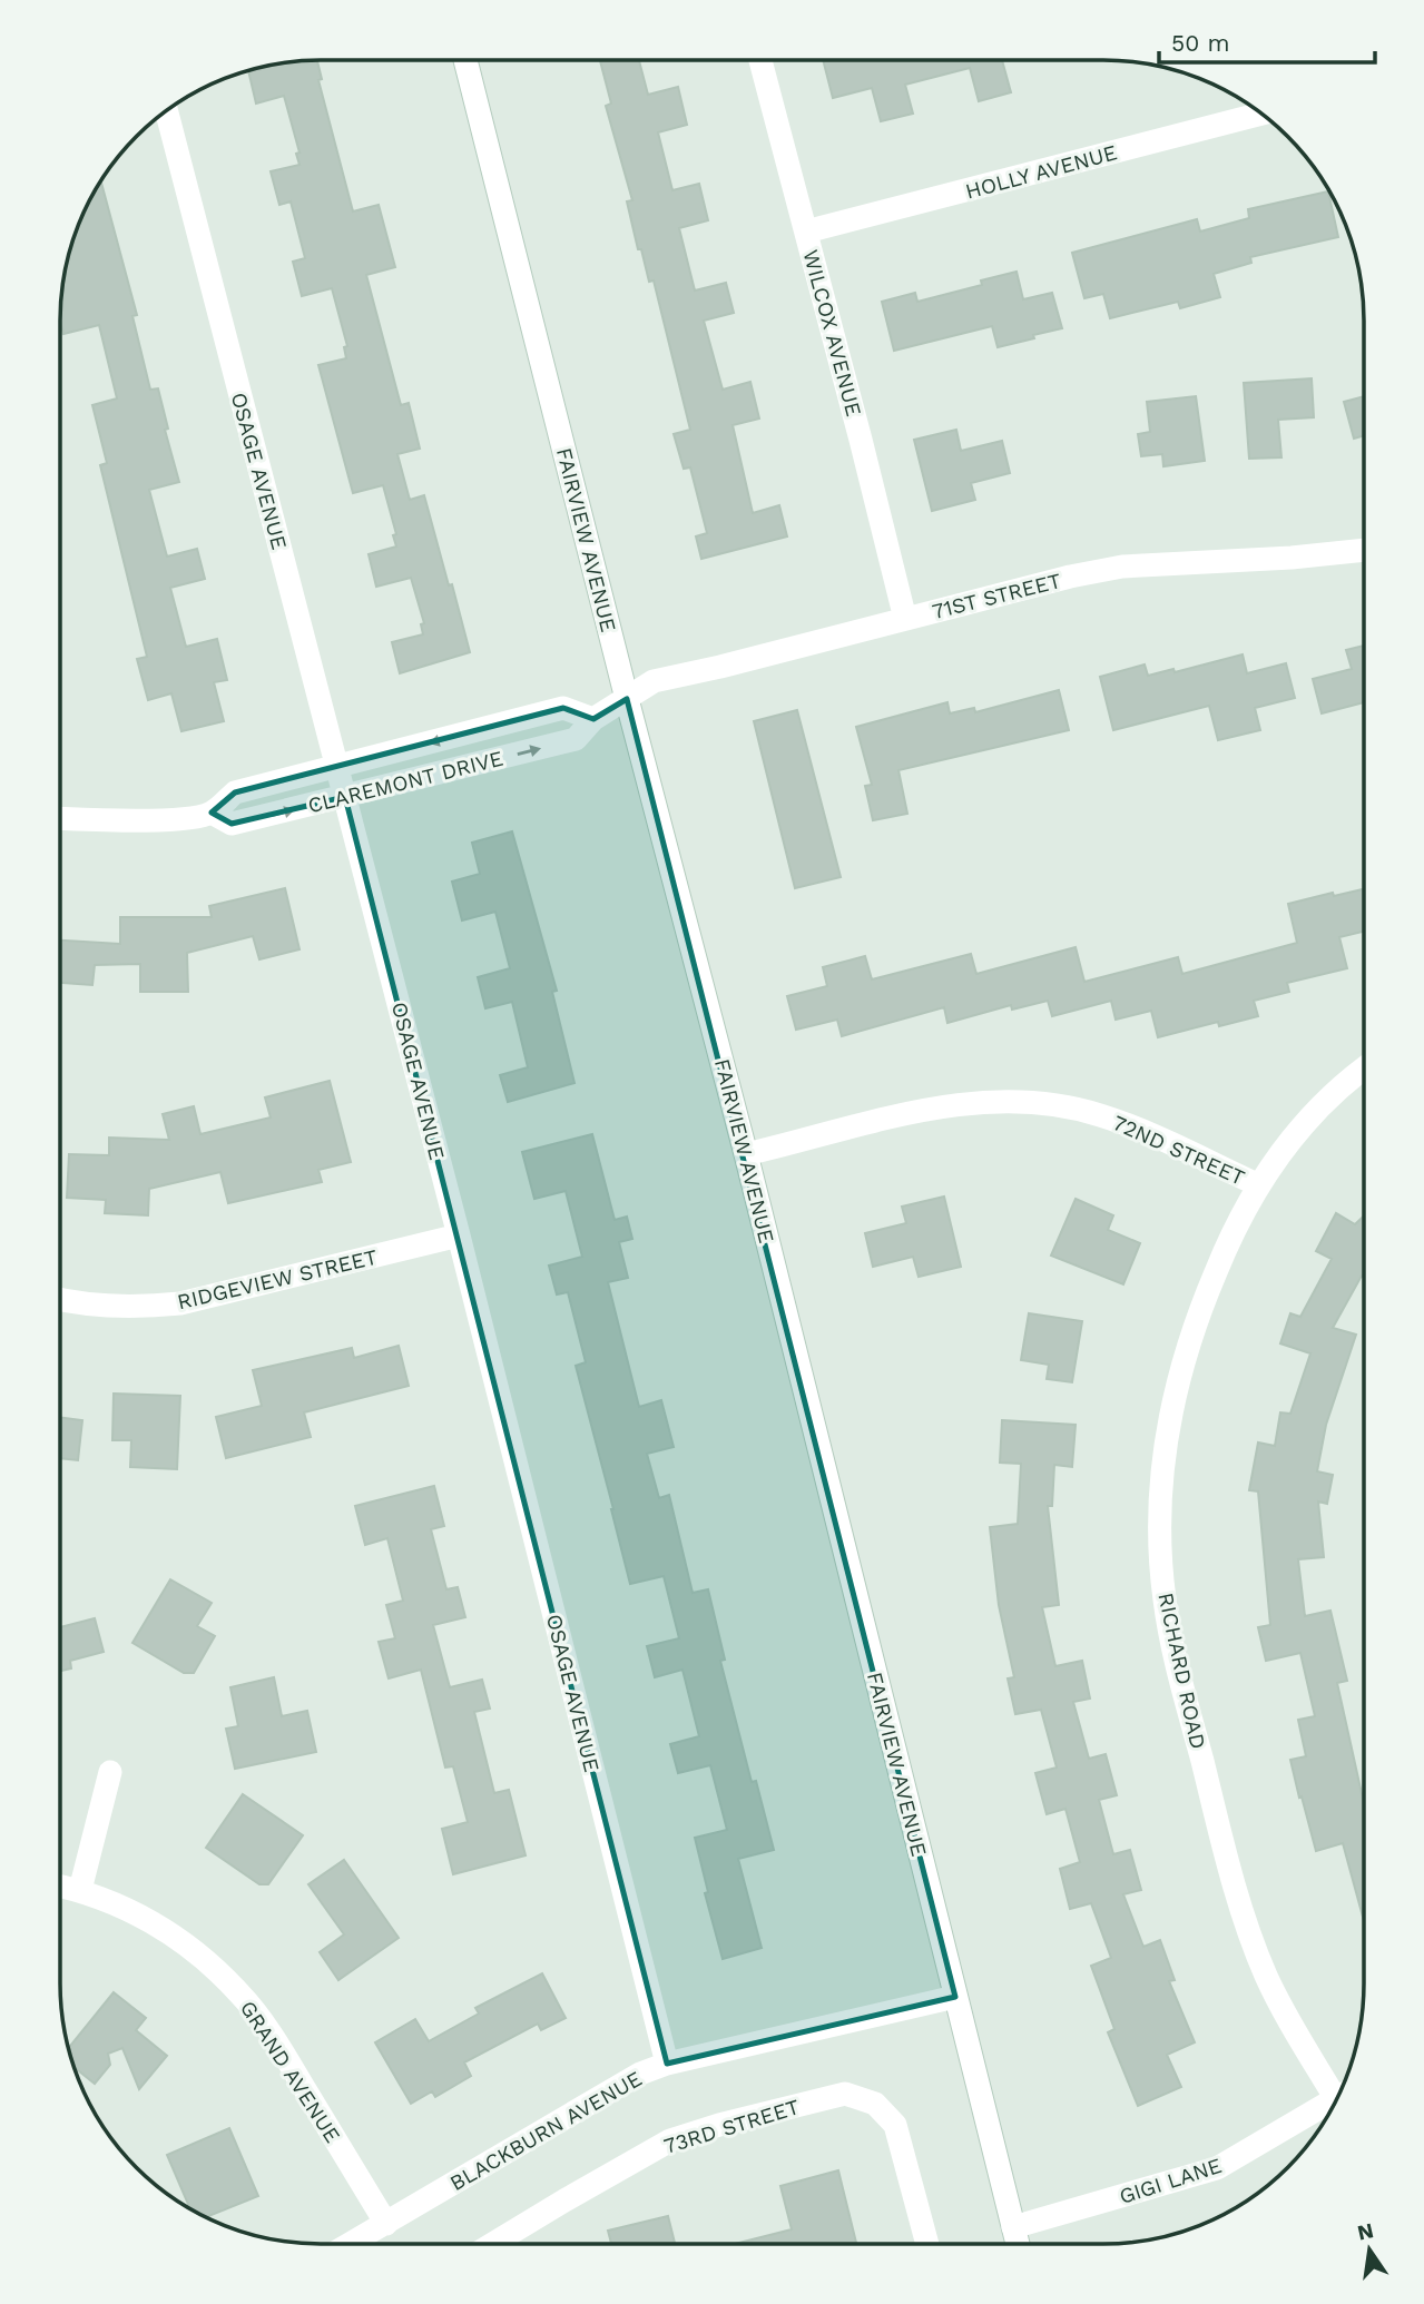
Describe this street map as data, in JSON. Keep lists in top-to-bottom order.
{
  "streets": {
    "street": [
      "HOLLY AVENUE",
      "WILCOX AVENUE",
      "OSAGE AVENUE",
      "FAIRVIEW AVENUE",
      "71ST STREET",
      "CLAREMONT DRIVE",
      "72ND STREET",
      "RIDGEVIEW STREET",
      "RICHARD ROAD",
      "GRAND AVENUE",
      "73RD STREET",
      "BLACKBURN AVENUE",
      "GIGI LANE"
    ]
  },
  "crossings": [
    ["HOLLY AVENUE", "WILCOX AVENUE"],
    ["WILCOX AVENUE", "71ST STREET"],
    ["OSAGE AVENUE", "CLAREMONT DRIVE"],
    ["OSAGE AVENUE", "RIDGEVIEW STREET"],
    ["OSAGE AVENUE", "BLACKBURN AVENUE"],
    ["FAIRVIEW AVENUE", "71ST STREET"],
    ["FAIRVIEW AVENUE", "CLAREMONT DRIVE"],
    ["FAIRVIEW AVENUE", "72ND STREET"],
    ["FAIRVIEW AVENUE", "BLACKBURN AVENUE"],
    ["FAIRVIEW AVENUE", "GIGI LANE"],
    ["71ST STREET", "CLAREMONT DRIVE"],
    ["72ND STREET", "RICHARD ROAD"],
    ["RICHARD ROAD", "GIGI LANE"],
    ["GRAND AVENUE", "BLACKBURN AVENUE"]
  ],
  "scale_bar": "50 m",
  "north": "top"
}
